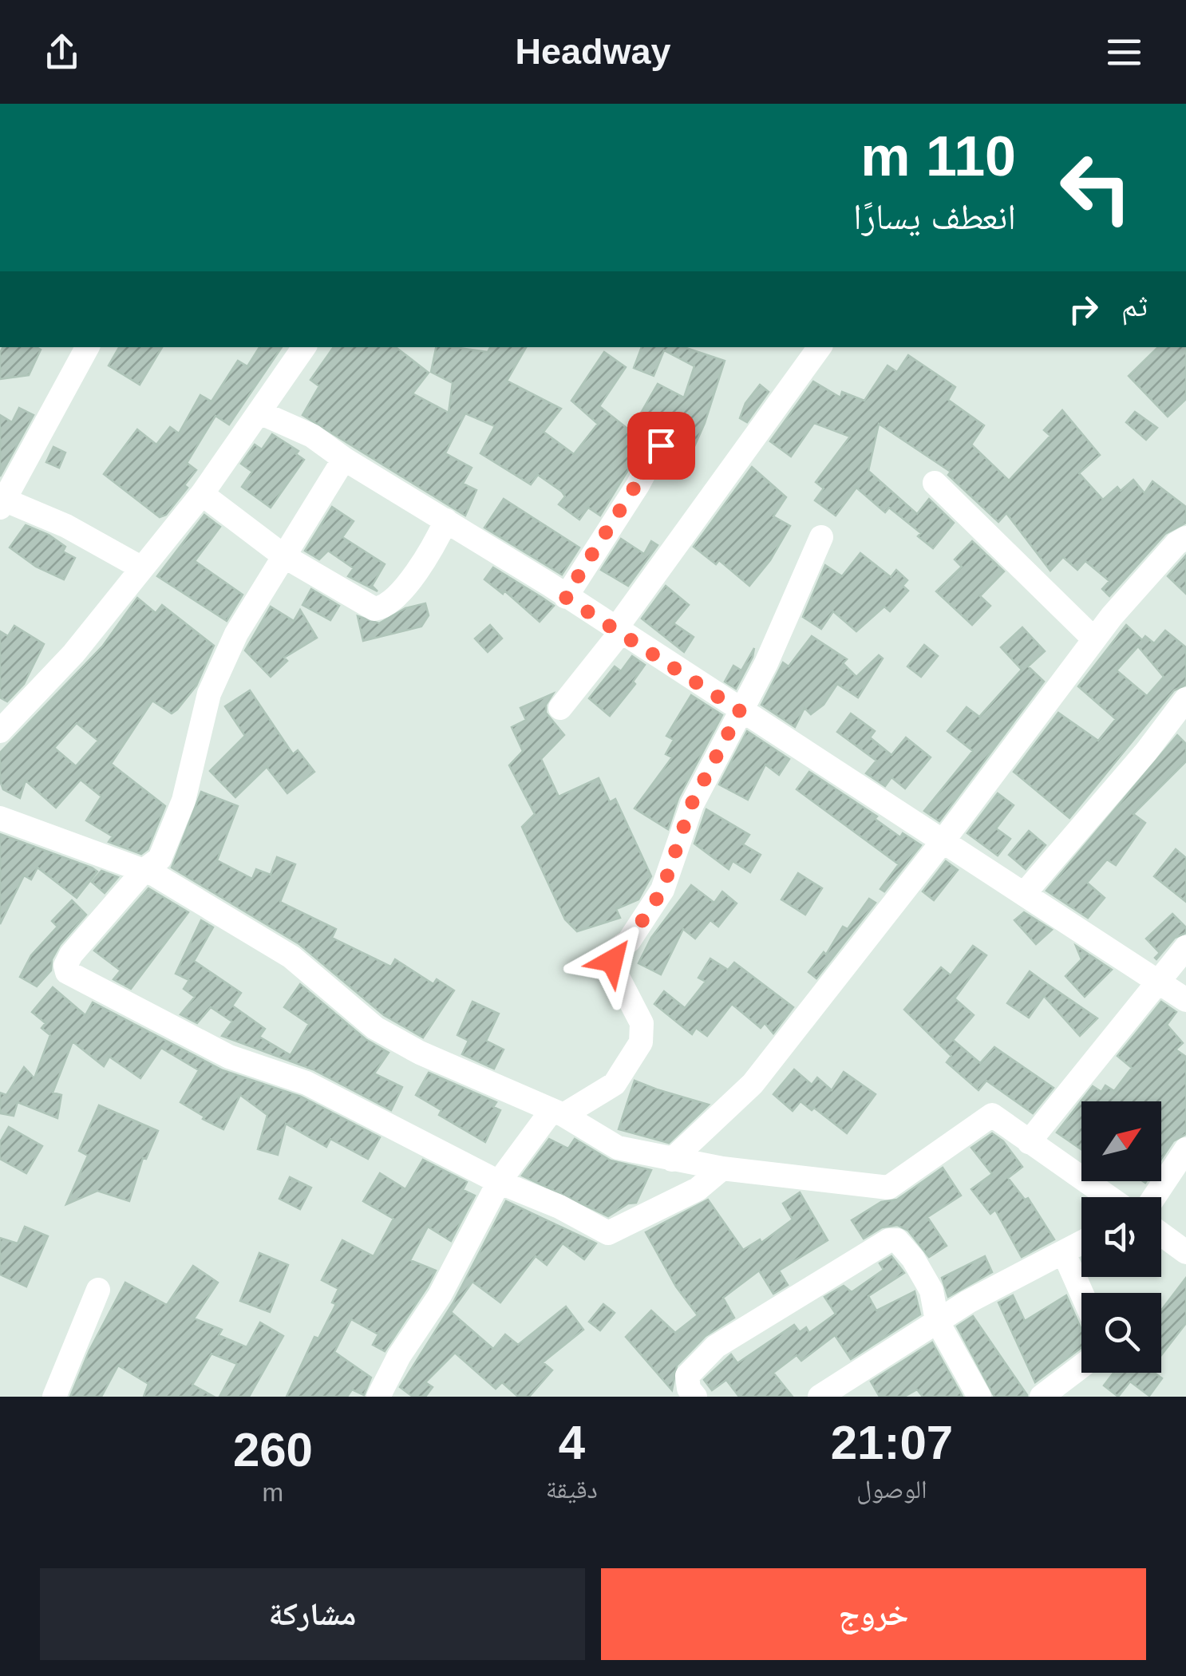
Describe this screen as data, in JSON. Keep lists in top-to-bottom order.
{
  "north": "top right",
  "page": {
    "header": "Headway",
    "turn": ["110 m", "انعطف يسارًا"],
    "then": "ثم",
    "eta": [
      "21:07",
      "الوصول",
      "4",
      "دقيقة",
      "260",
      "m"
    ],
    "buttons": ["خروج", "مشاركة"]
  }
}
